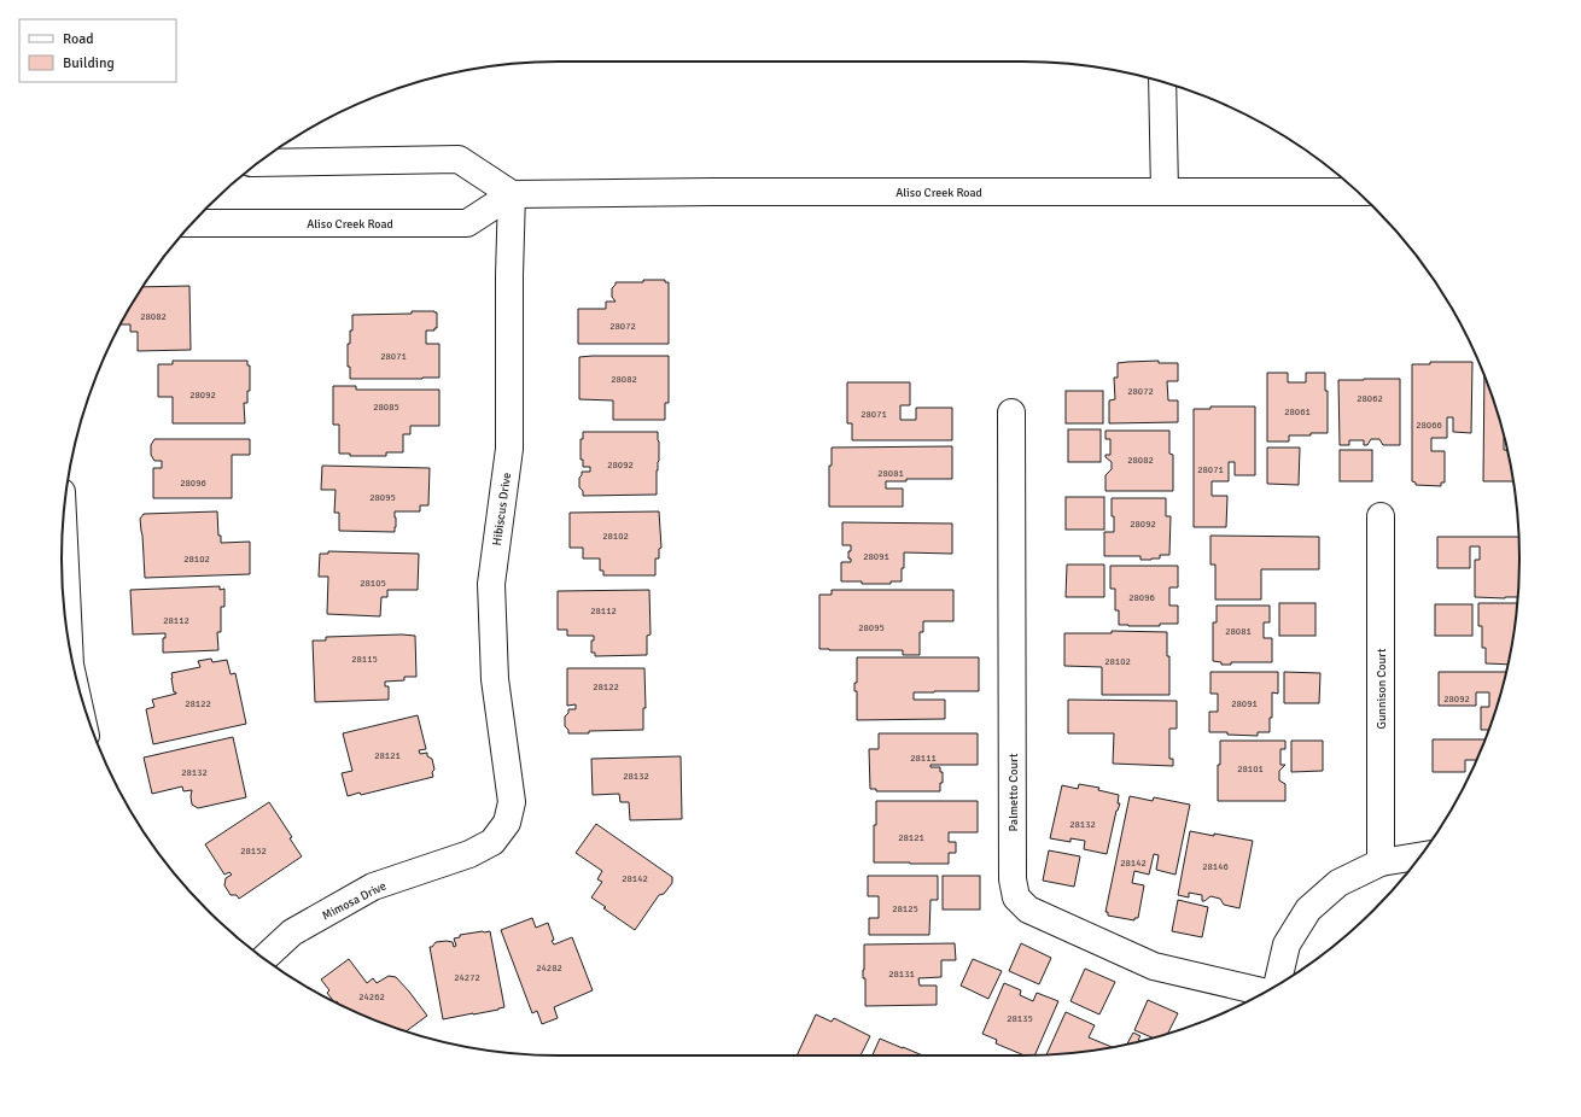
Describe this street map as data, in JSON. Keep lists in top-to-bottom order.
{
  "streets": {
    "street": [
      "Aliso Creek Road",
      "Hibiscus Drive",
      "Gunnison Court",
      "Palmetto Court",
      "Mimosa Drive"
    ]
  },
  "crossings": [
    ["Aliso Creek Road", "Hibiscus Drive"],
    ["Hibiscus Drive", "Mimosa Drive"]
  ],
  "house_numbers": [
    "28082",
    "28072",
    "28071",
    "28082",
    "28072",
    "28092",
    "28062",
    "28085",
    "28061",
    "28071",
    "28066",
    "28082",
    "28092",
    "28071",
    "28081",
    "28096",
    "28095",
    "28092",
    "28102",
    "28091",
    "28102",
    "28105",
    "28096",
    "28112",
    "28112",
    "28095",
    "28081",
    "28115",
    "28102",
    "28122",
    "28092",
    "28122",
    "28091",
    "28121",
    "28111",
    "28101",
    "28132",
    "28132",
    "28132",
    "28121",
    "28152",
    "28142",
    "28146",
    "28142",
    "28125",
    "24282",
    "28131",
    "24272",
    "24262",
    "28135"
  ],
  "legend": ["Road", "Building"]
}
